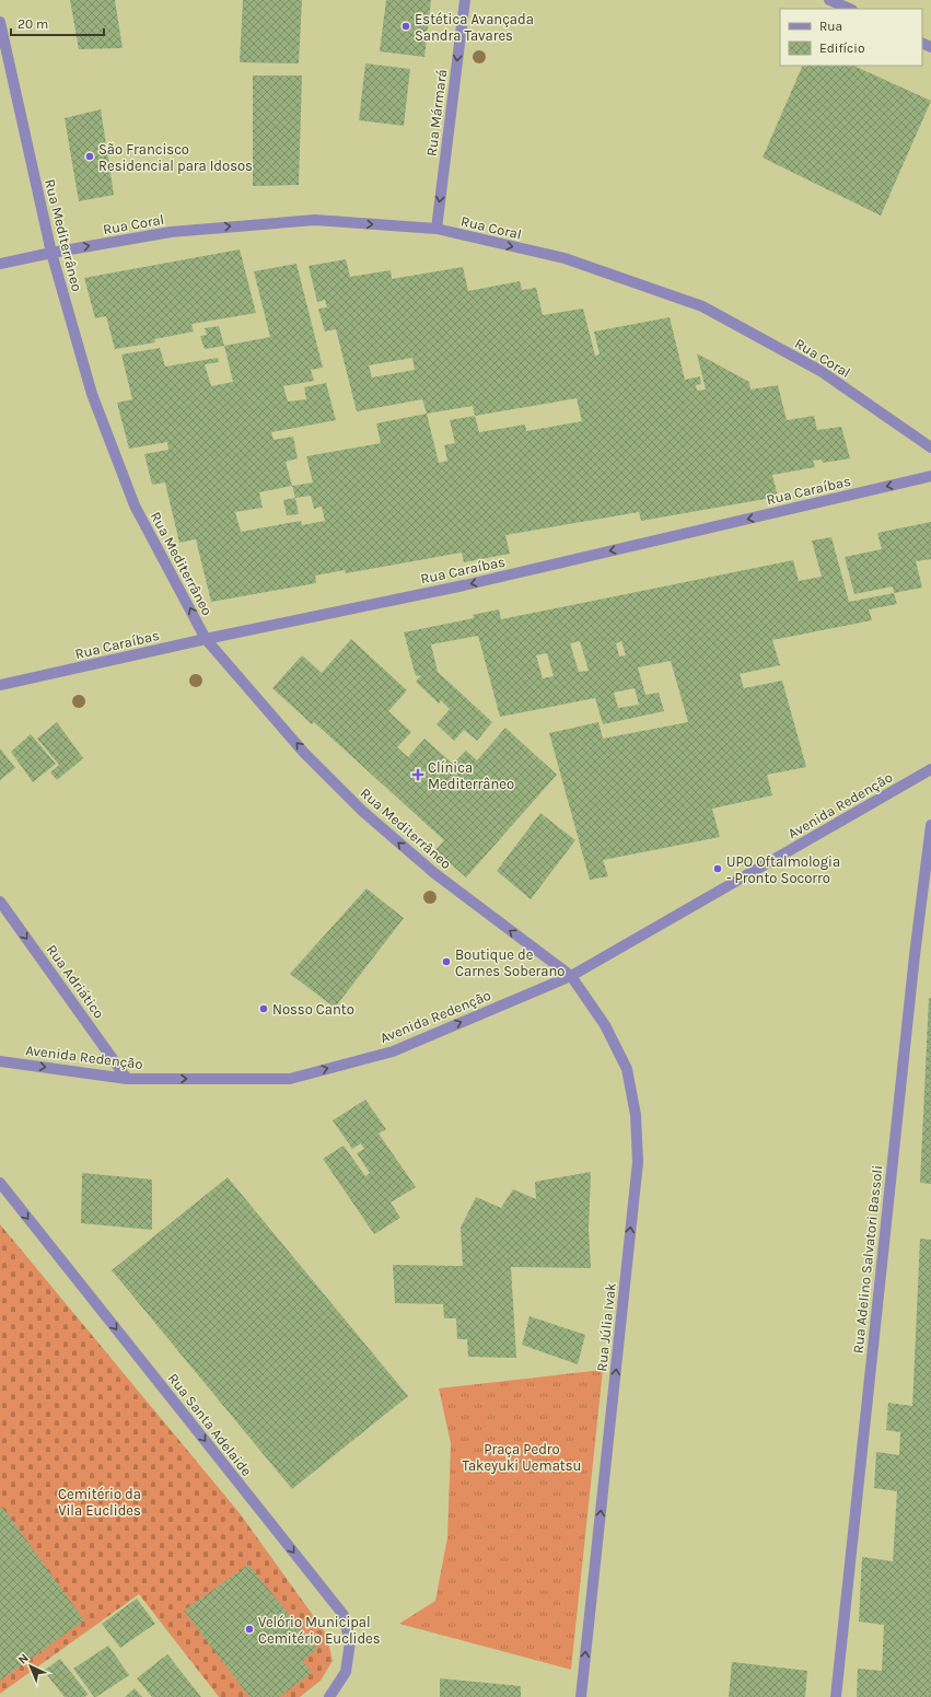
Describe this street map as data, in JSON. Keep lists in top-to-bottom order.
{
  "streets": {
    "street": [
      "Rua Mármará",
      "Rua Coral",
      "Rua Mediterrâneo",
      "Rua Caraíbas",
      "Avenida Redenção",
      "Rua Adriático",
      "Rua Adelino Salvatori Bassoli",
      "Rua Júlia Ivak",
      "Rua Santa Adelaide"
    ]
  },
  "crossings": [
    ["Rua Mármará", "Rua Coral"],
    ["Rua Coral", "Rua Mediterrâneo"],
    ["Rua Mediterrâneo", "Rua Caraíbas"],
    ["Rua Mediterrâneo", "Avenida Redenção"],
    ["Rua Mediterrâneo", "Rua Júlia Ivak"],
    ["Avenida Redenção", "Rua Adriático"],
    ["Avenida Redenção", "Rua Júlia Ivak"]
  ],
  "one_way": [
    "Rua Mármará",
    "Rua Coral",
    "Rua Mediterrâneo",
    "Rua Caraíbas",
    "Avenida Redenção",
    "Rua Adriático",
    "Rua Júlia Ivak",
    "Rua Santa Adelaide"
  ],
  "parks": ["Praça Pedro Takeyuki Uematsu", "Cemitério da Vila Euclides"],
  "places": {
    "other": [
      "Estética Avançada Sandra Tavares",
      "São Francisco Residencial para Idosos",
      "UPO Oftalmologia - Pronto Socorro",
      "Boutique de Carnes Soberano",
      "Nosso Canto",
      "Velório Municipal Cemitério Euclides"
    ],
    "health": ["Clínica Mediterrâneo"]
  },
  "legend": ["Rua", "Edifício"],
  "scale_bar": "20 m",
  "north": "top left"
}
